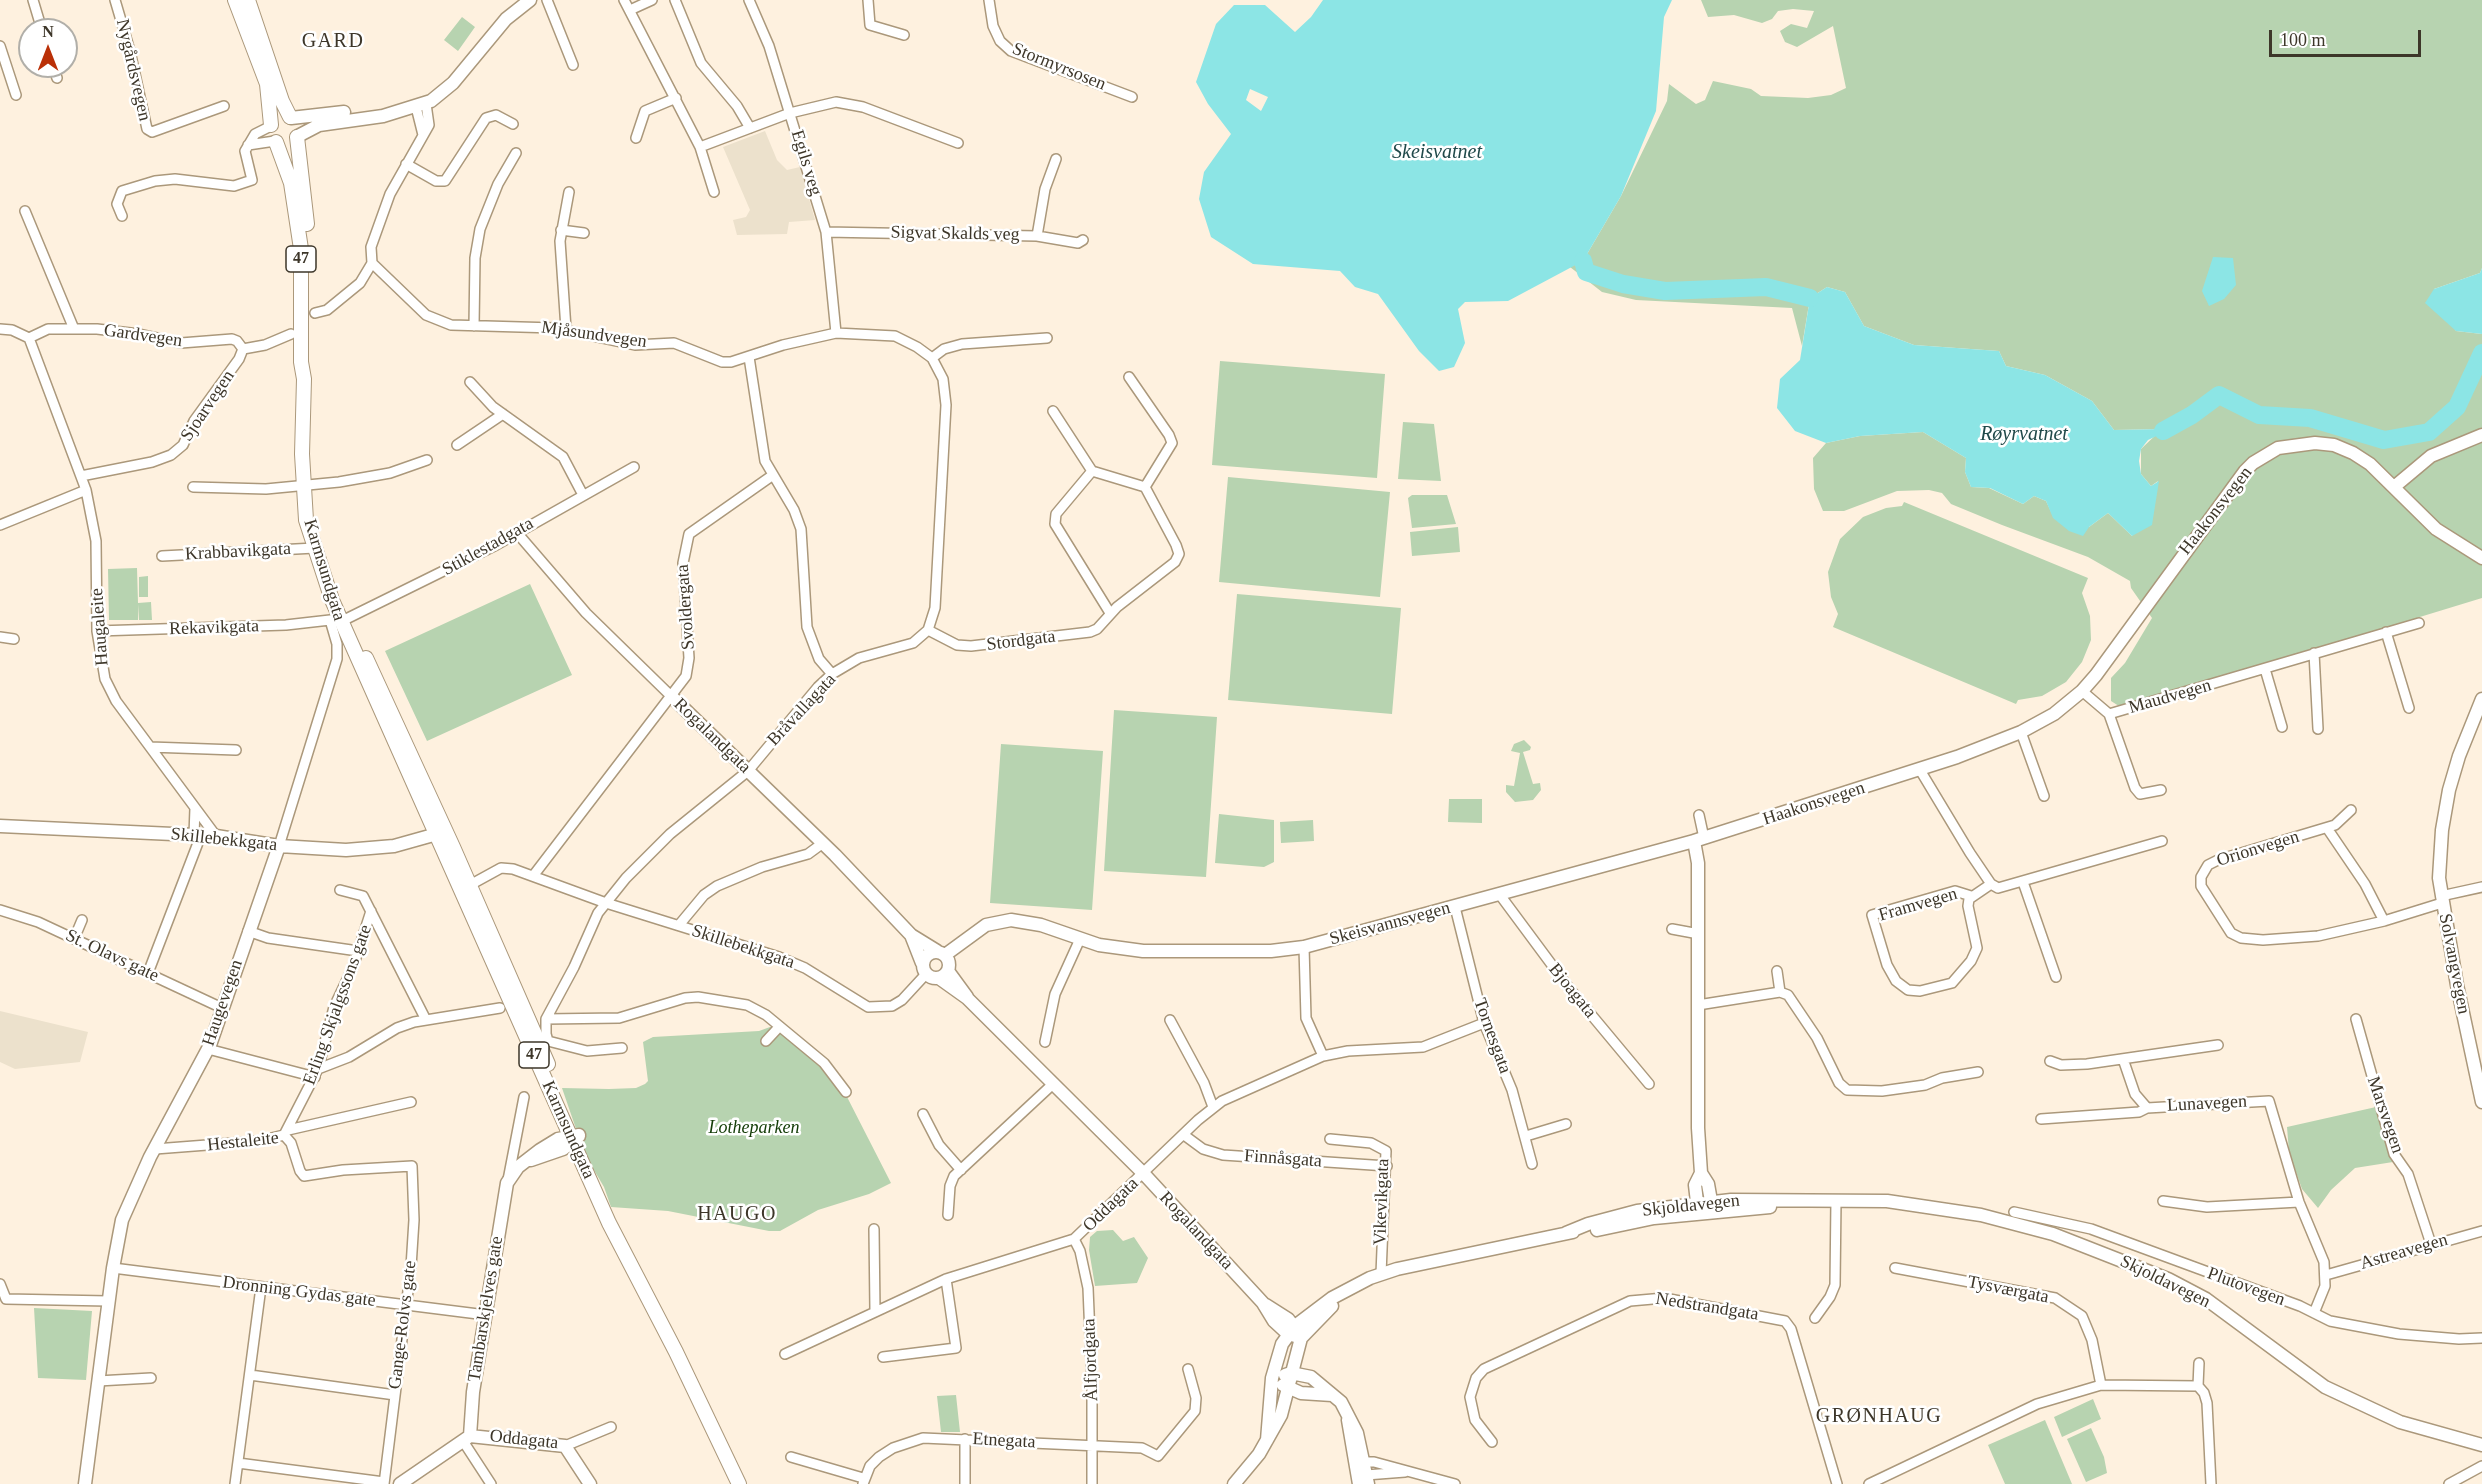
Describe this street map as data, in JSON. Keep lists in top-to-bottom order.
{
  "streets": {
    "main road": ["47", "Karmsundgata"],
    "street": [
      "Stormyrsosen",
      "Nygårdsvegen",
      "Egils veg",
      "Sigvat Skalds veg",
      "Mjåsundvegen",
      "Gardvegen",
      "Sjoarvegen",
      "Haakonsvegen",
      "Stiklestadgata",
      "Krabbavikgata",
      "Svoldergata",
      "Haugaleite",
      "Rekavikgata",
      "Stordgata",
      "Maudvegen",
      "Bråvallagata",
      "Rogalandgata",
      "Skillebekkgata",
      "Orionvegen",
      "Framvegen",
      "Skeisvannsvegen",
      "St. Olavs gate",
      "Solvangvegen",
      "Bjoagata",
      "Haugevegen",
      "Erling Skjalgssons gate",
      "Tornesgata",
      "Lunavegen",
      "Marsvegen",
      "Hestaleite",
      "Finnåsgata",
      "Vikevikgata",
      "Oddagata",
      "Skjoldavegen",
      "Astreavegen",
      "Plutovegen",
      "Tysværgata",
      "Dronning Gydas gate",
      "Nedstrandgata",
      "Tambarskjelves gate",
      "Gange-Rolvs gate",
      "Ålfjordgata",
      "Etnegata"
    ]
  },
  "crossings": [
    ["Egils veg", "Sigvat Skalds veg"],
    ["Egils veg", "Mjåsundvegen"],
    ["47", "Karmsundgata"],
    ["Gardvegen", "Sjoarvegen"],
    ["Gardvegen", "Haugaleite"],
    ["Sjoarvegen", "Haugaleite"],
    ["Haakonsvegen", "Maudvegen"],
    ["Haakonsvegen", "Skeisvannsvegen"],
    ["Stiklestadgata", "Karmsundgata"],
    ["Stiklestadgata", "Rekavikgata"],
    ["Stiklestadgata", "Rogalandgata"],
    ["Stiklestadgata", "Haugevegen"],
    ["Krabbavikgata", "Karmsundgata"],
    ["Karmsundgata", "Rekavikgata"],
    ["Karmsundgata", "Skillebekkgata"],
    ["Karmsundgata", "Haugevegen"],
    ["Svoldergata", "Rogalandgata"],
    ["Svoldergata", "Skillebekkgata"],
    ["Haugaleite", "Rekavikgata"],
    ["Haugaleite", "Skillebekkgata"],
    ["Rekavikgata", "Haugevegen"],
    ["Stordgata", "Bråvallagata"],
    ["Bråvallagata", "Rogalandgata"],
    ["Bråvallagata", "Skillebekkgata"],
    ["Rogalandgata", "Skillebekkgata"],
    ["Rogalandgata", "Skeisvannsvegen"],
    ["Rogalandgata", "Oddagata"],
    ["Rogalandgata", "Skjoldavegen"],
    ["Skillebekkgata", "Skeisvannsvegen"],
    ["Skillebekkgata", "Haugevegen"],
    ["Orionvegen", "Solvangvegen"],
    ["Skeisvannsvegen", "Bjoagata"],
    ["Skeisvannsvegen", "Tornesgata"],
    ["St. Olavs gate", "Haugevegen"],
    ["Haugevegen", "Hestaleite"],
    ["Haugevegen", "Dronning Gydas gate"],
    ["Erling Skjalgssons gate", "Hestaleite"],
    ["Tornesgata", "Oddagata"],
    ["Lunavegen", "Astreavegen"],
    ["Marsvegen", "Astreavegen"],
    ["Hestaleite", "Gange-Rolvs gate"],
    ["Finnåsgata", "Vikevikgata"],
    ["Finnåsgata", "Oddagata"],
    ["Vikevikgata", "Skjoldavegen"],
    ["Oddagata", "Tambarskjelves gate"],
    ["Oddagata", "Ålfjordgata"],
    ["Dronning Gydas gate", "Tambarskjelves gate"],
    ["Dronning Gydas gate", "Gange-Rolvs gate"],
    ["Ålfjordgata", "Etnegata"]
  ],
  "districts": ["GARD", "HAUGO", "GRØNHAUG"],
  "water": ["Skeisvatnet", "Røyrvatnet"],
  "parks": ["Lotheparken"],
  "scale_bar": "100 m",
  "north": "top"
}
